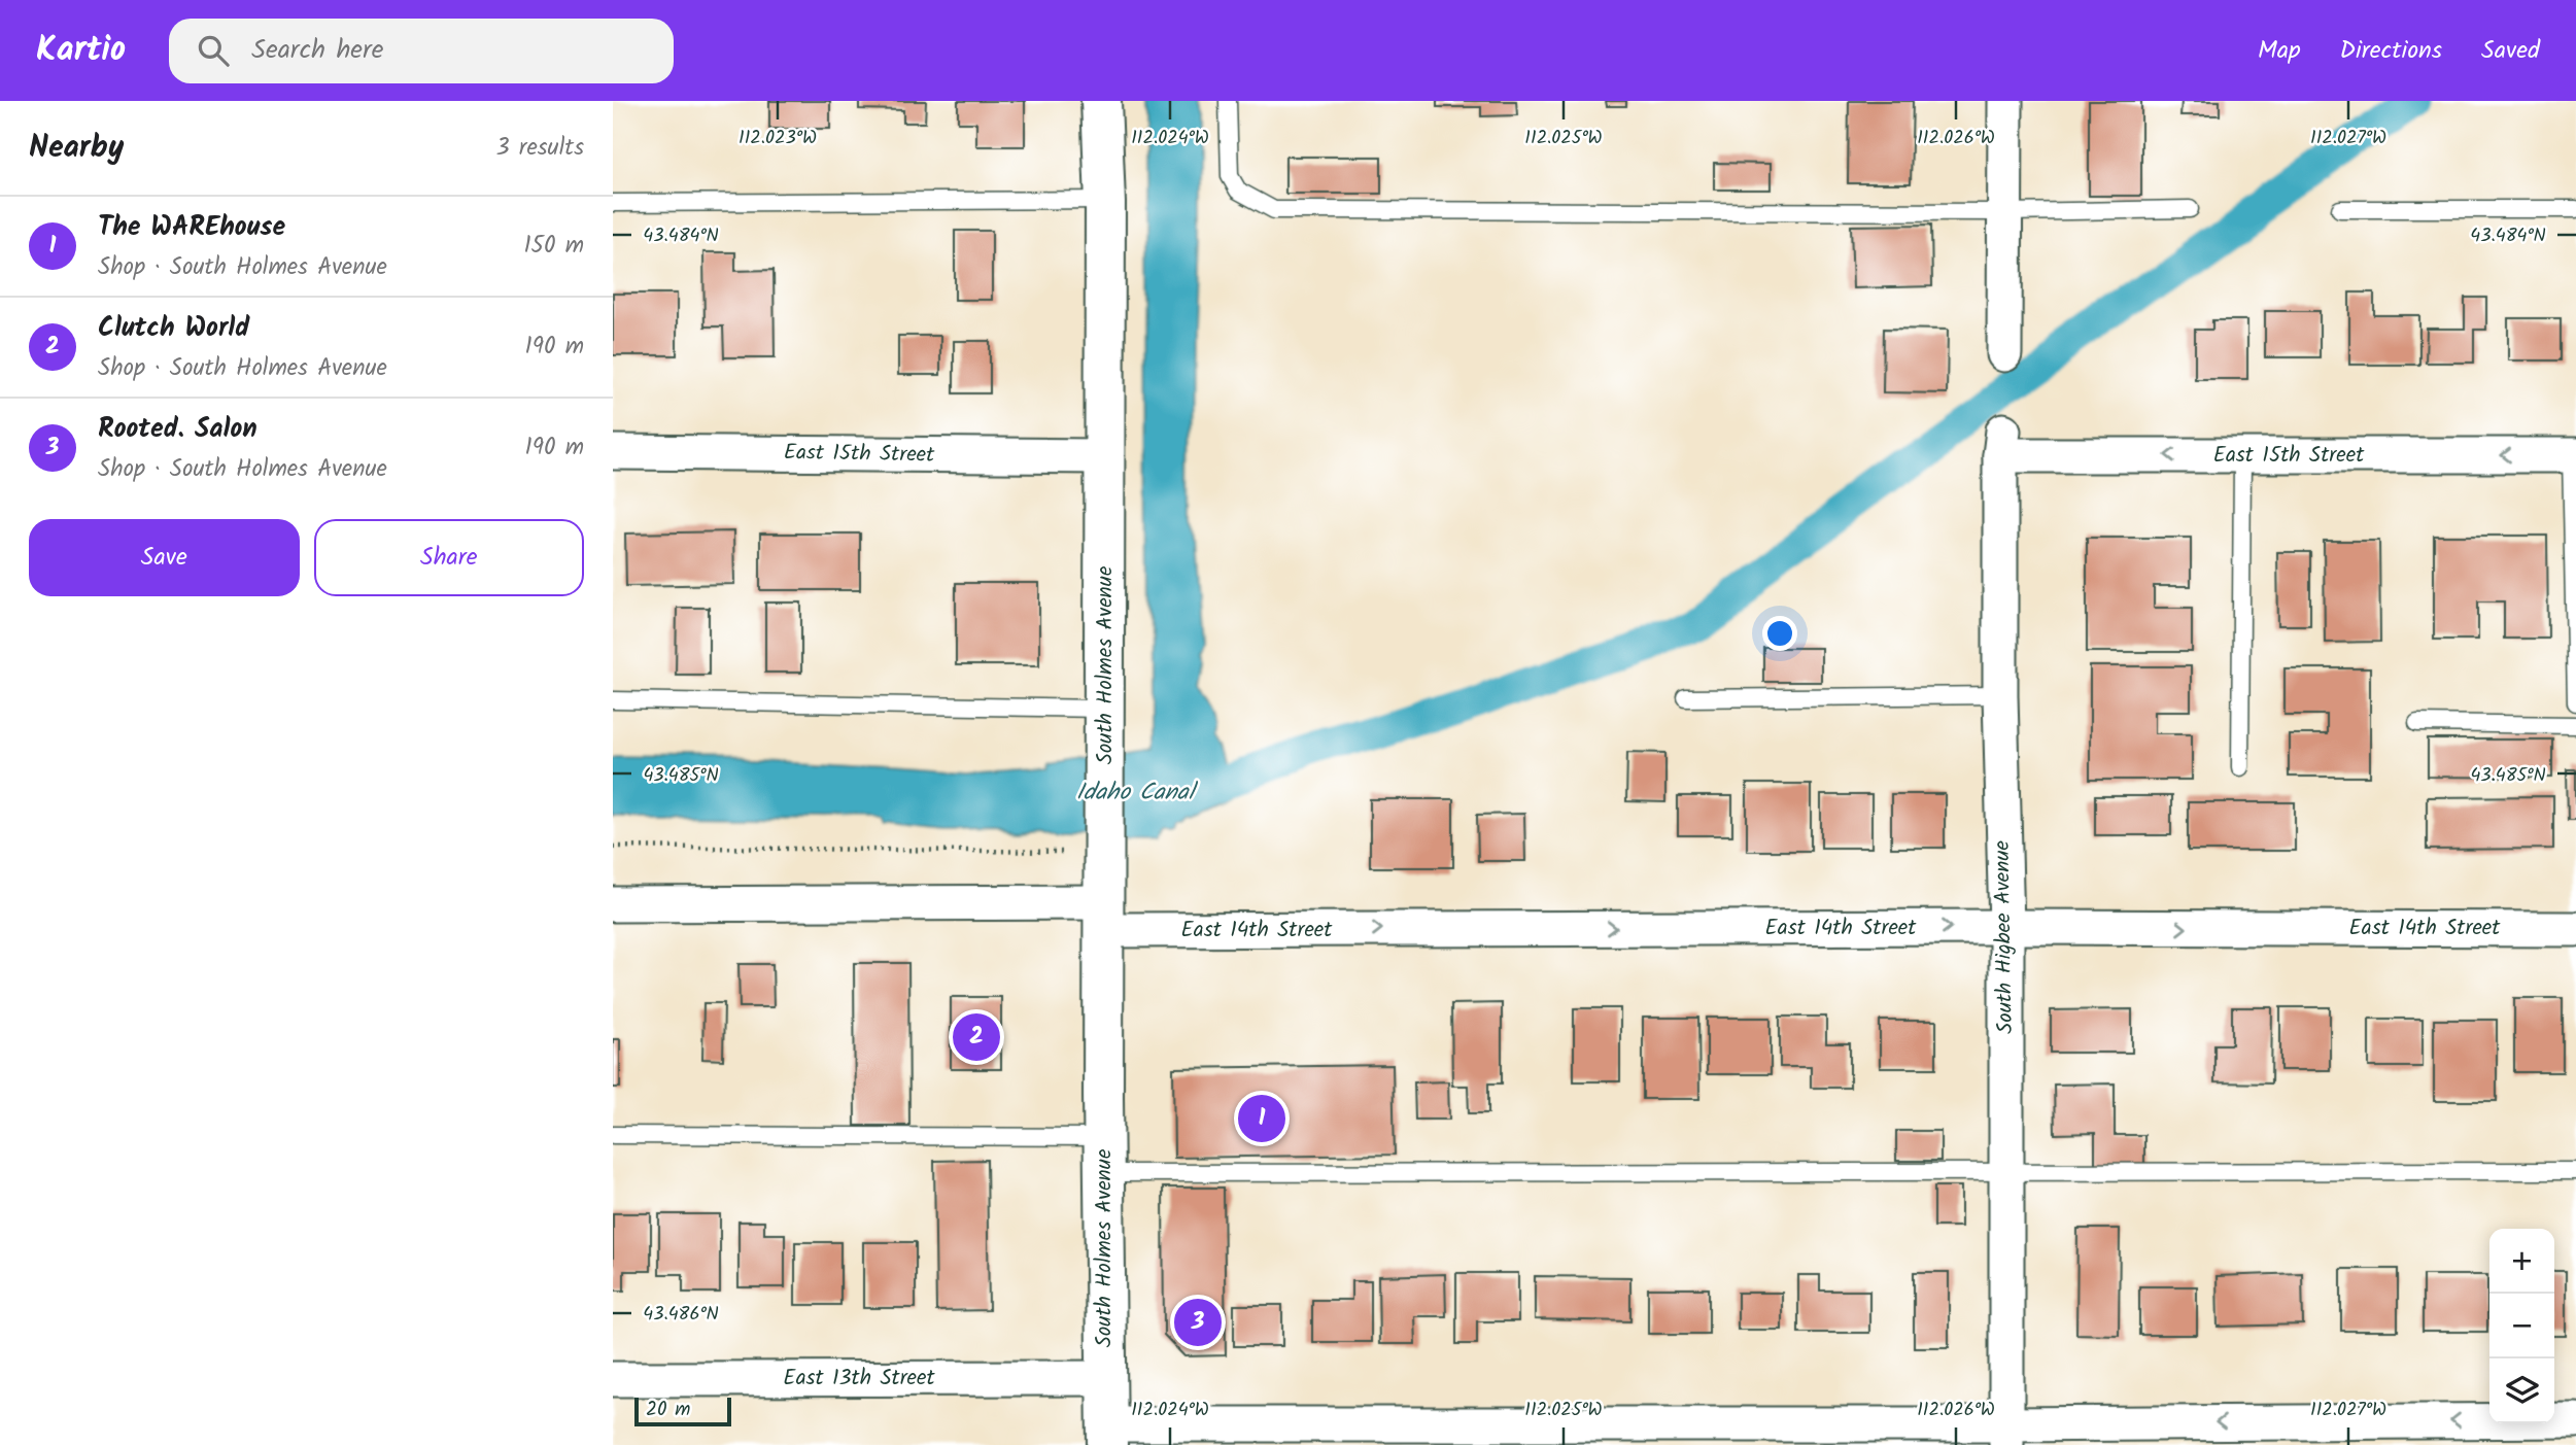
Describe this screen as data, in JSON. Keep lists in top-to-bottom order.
{
  "streets": {
    "main road": ["South Holmes Avenue"],
    "street": [
      "East 15th Street",
      "East 14th Street",
      "South Higbee Avenue",
      "East 13th Street"
    ]
  },
  "crossings": [
    ["East 15th Street", "South Holmes Avenue"],
    ["East 15th Street", "South Higbee Avenue"],
    ["South Holmes Avenue", "East 14th Street"],
    ["South Holmes Avenue", "East 13th Street"],
    ["East 14th Street", "South Higbee Avenue"]
  ],
  "one_way": ["East 15th Street", "East 14th Street"],
  "water": ["Idaho Canal"],
  "scale_bar": "20 m",
  "page": {
    "header": "Kartio",
    "search": "Search here",
    "nav": ["Map", "Directions", "Saved"],
    "heading": ["Nearby", "3 results"],
    "list": [
      {
        "mark": "1",
        "name": "The WAREhouse",
        "note": "Shop · South Holmes Avenue",
        "value": "150 m"
      },
      {
        "mark": "2",
        "name": "Clutch World",
        "note": "Shop · South Holmes Avenue",
        "value": "190 m"
      },
      {
        "mark": "3",
        "name": "Rooted. Salon",
        "note": "Shop · South Holmes Avenue",
        "value": "190 m"
      }
    ],
    "buttons": ["Save", "Share"],
    "pins": ["2", "1", "3"],
    "map_buttons": ["+", "−"],
    "scale": "20 m"
  },
  "coordinates": [
    "112.023°W",
    "112.024°W",
    "112.025°W",
    "112.026°W",
    "112.027°W",
    "43.484°N",
    "43.485°N",
    "43.486°N"
  ]
}
